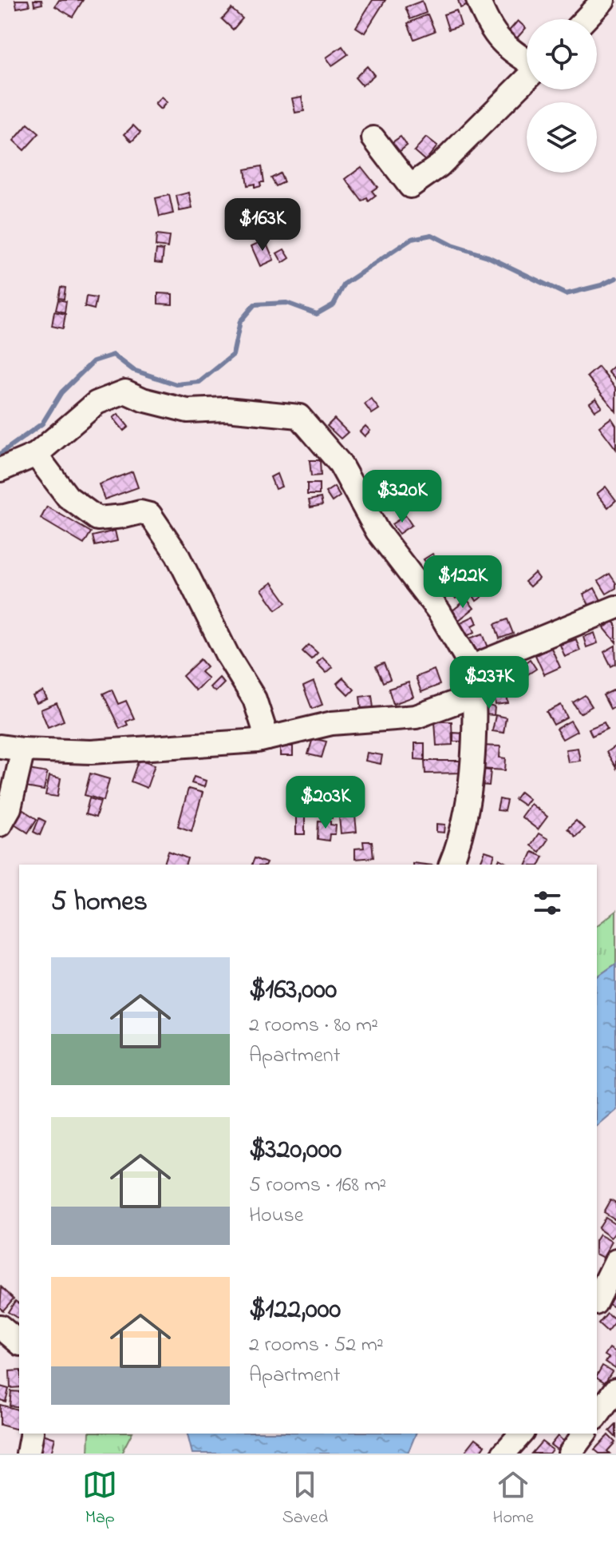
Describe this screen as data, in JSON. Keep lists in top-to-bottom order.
{
  "page": {
    "price": [
      "$163K",
      "$320K",
      "$122K",
      "$237K",
      "$203K"
    ],
    "heading": "5 homes",
    "list": [
      {
        "name": "$163,000",
        "note": "2 rooms · 80 m² · Apartment"
      },
      {
        "name": "$320,000",
        "note": "5 rooms · 168 m² · House"
      },
      {
        "name": "$122,000",
        "note": "2 rooms · 52 m² · Apartment"
      }
    ],
    "tabs": ["Map", "Saved", "Home"]
  }
}
